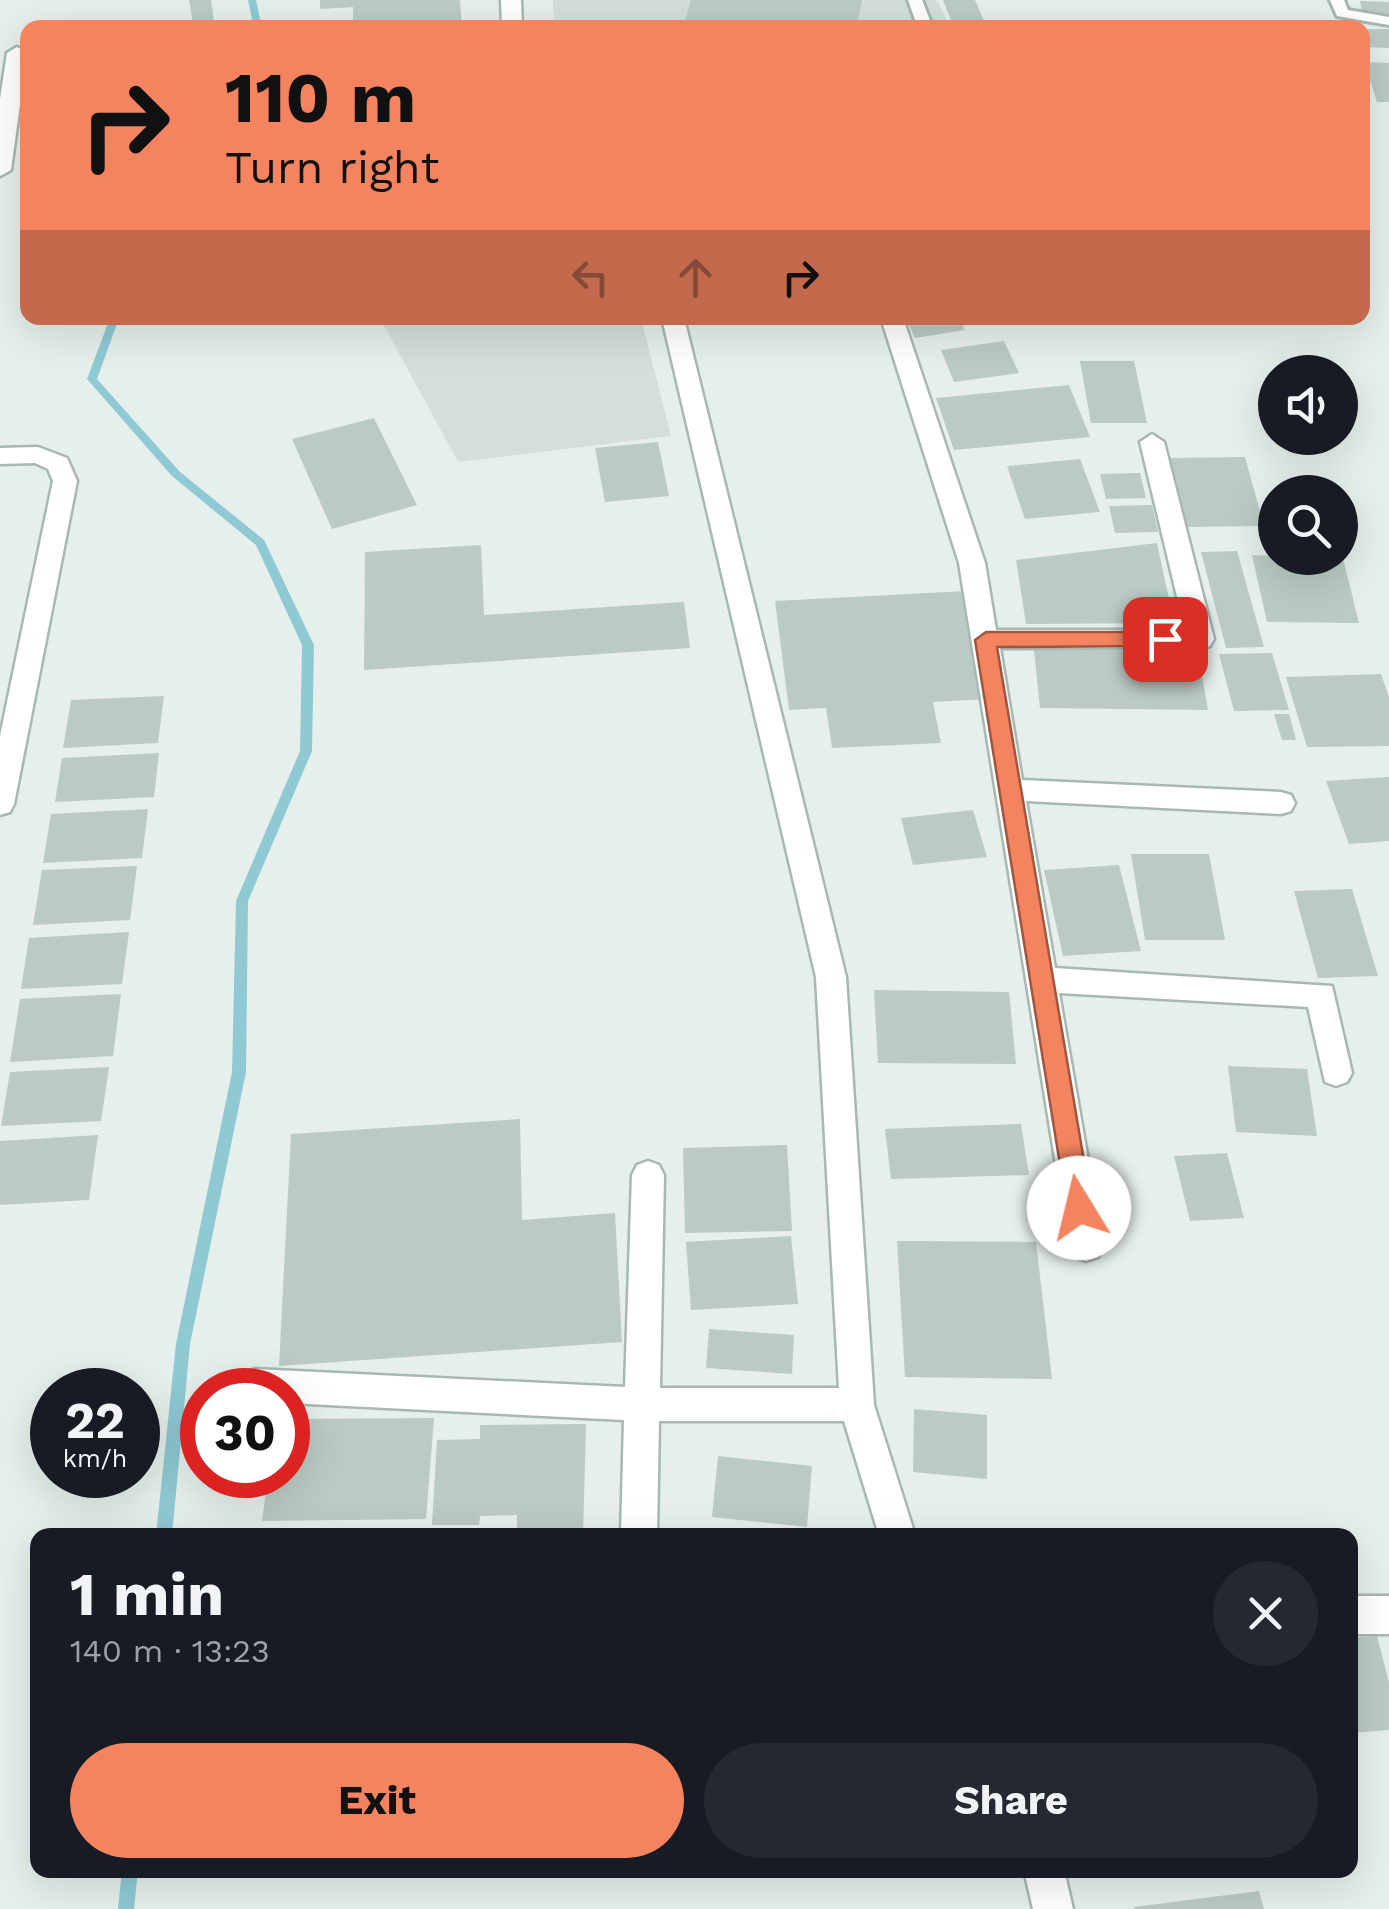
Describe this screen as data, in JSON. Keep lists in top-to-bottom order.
{
  "page": {
    "turn": ["110 m", "Turn right"],
    "speed": "22 km/h",
    "limit": "30",
    "heading": ["1 min", "140 m · 13:23"],
    "buttons": ["Exit", "Share"]
  }
}
